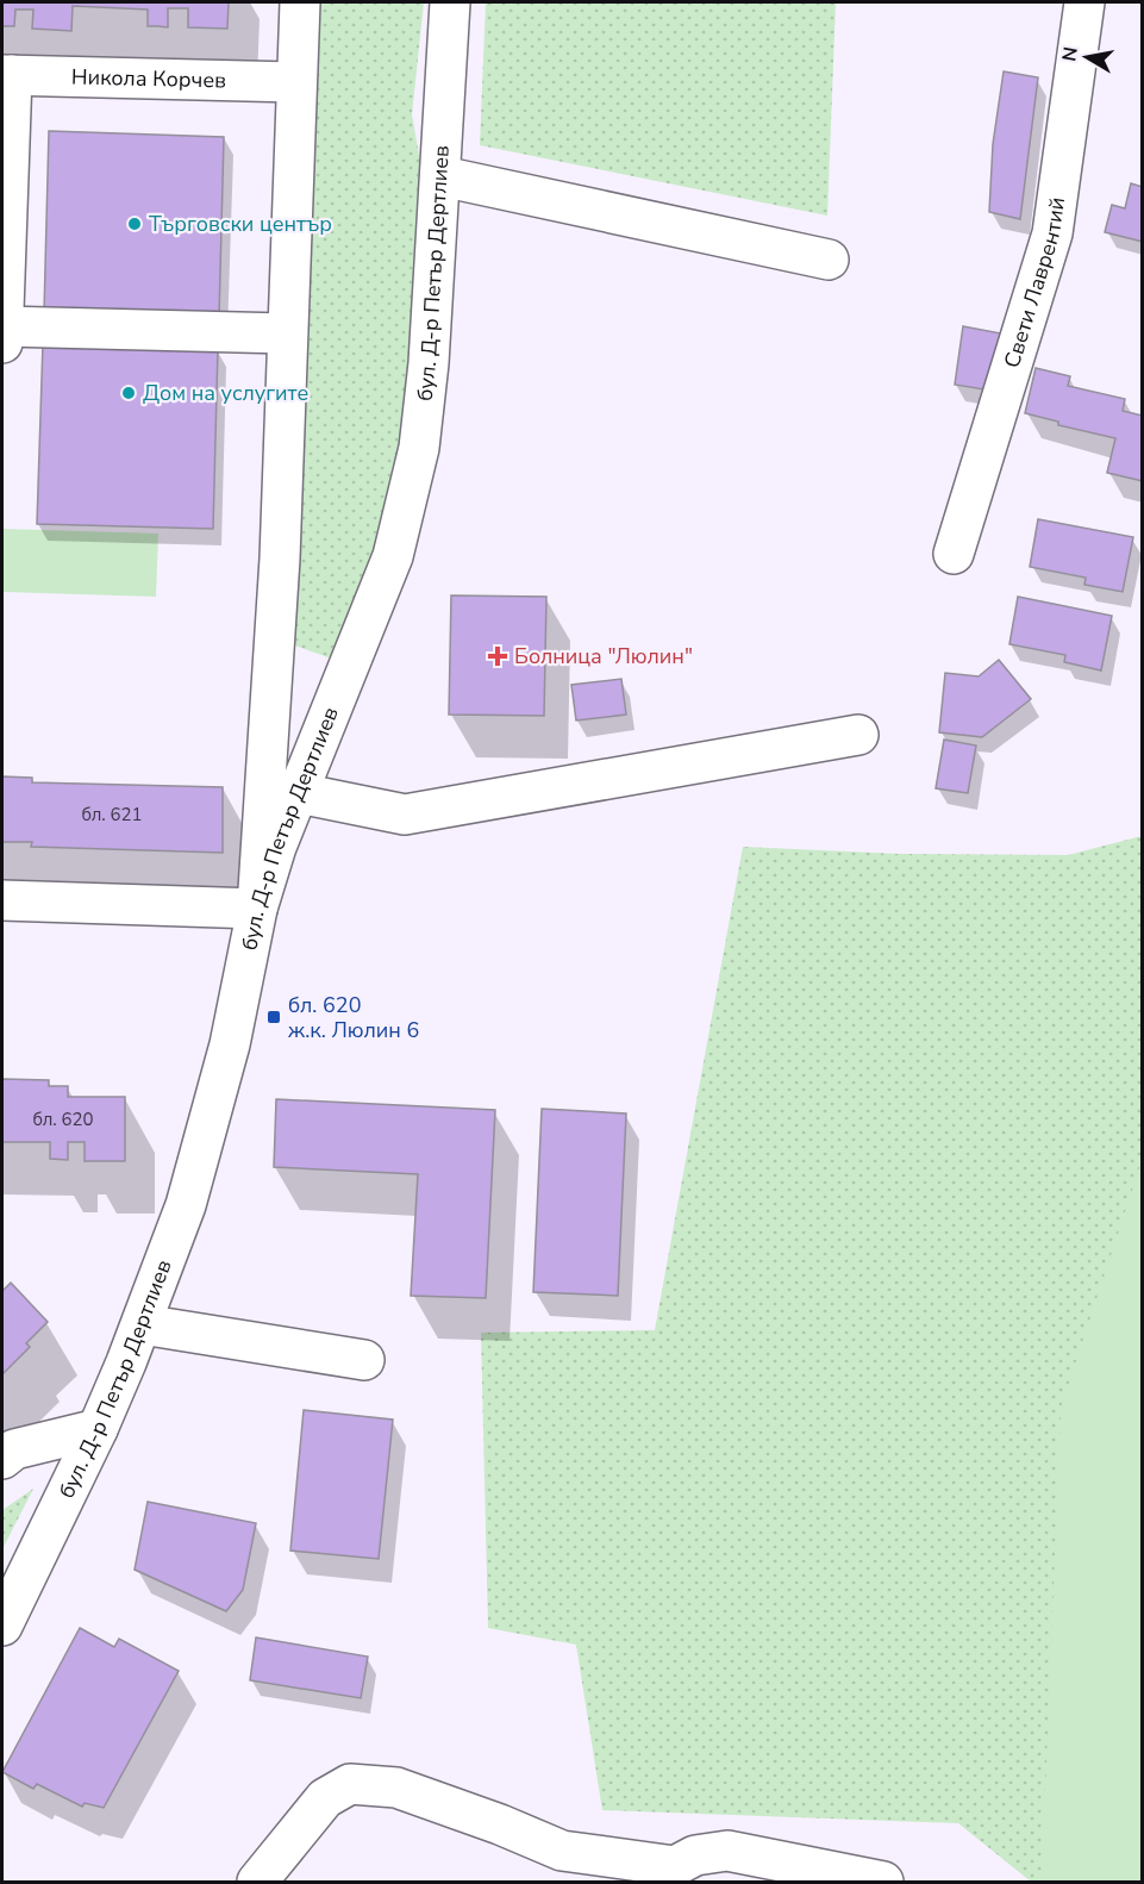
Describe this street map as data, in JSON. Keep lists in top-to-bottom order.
{
  "streets": {
    "street": ["Никола Корчев", "бул. Д-р Петър Дертлиев", "Свети Лаврентий"]
  },
  "places": {
    "other": ["Търговски център", "Дом на услугите"],
    "health": ["Болница \"Люлин\""],
    "transit": ["бл. 620 ж.к. Люлин 6"]
  },
  "house_numbers": ["бл. 621", "бл. 620"],
  "north": "left"
}
